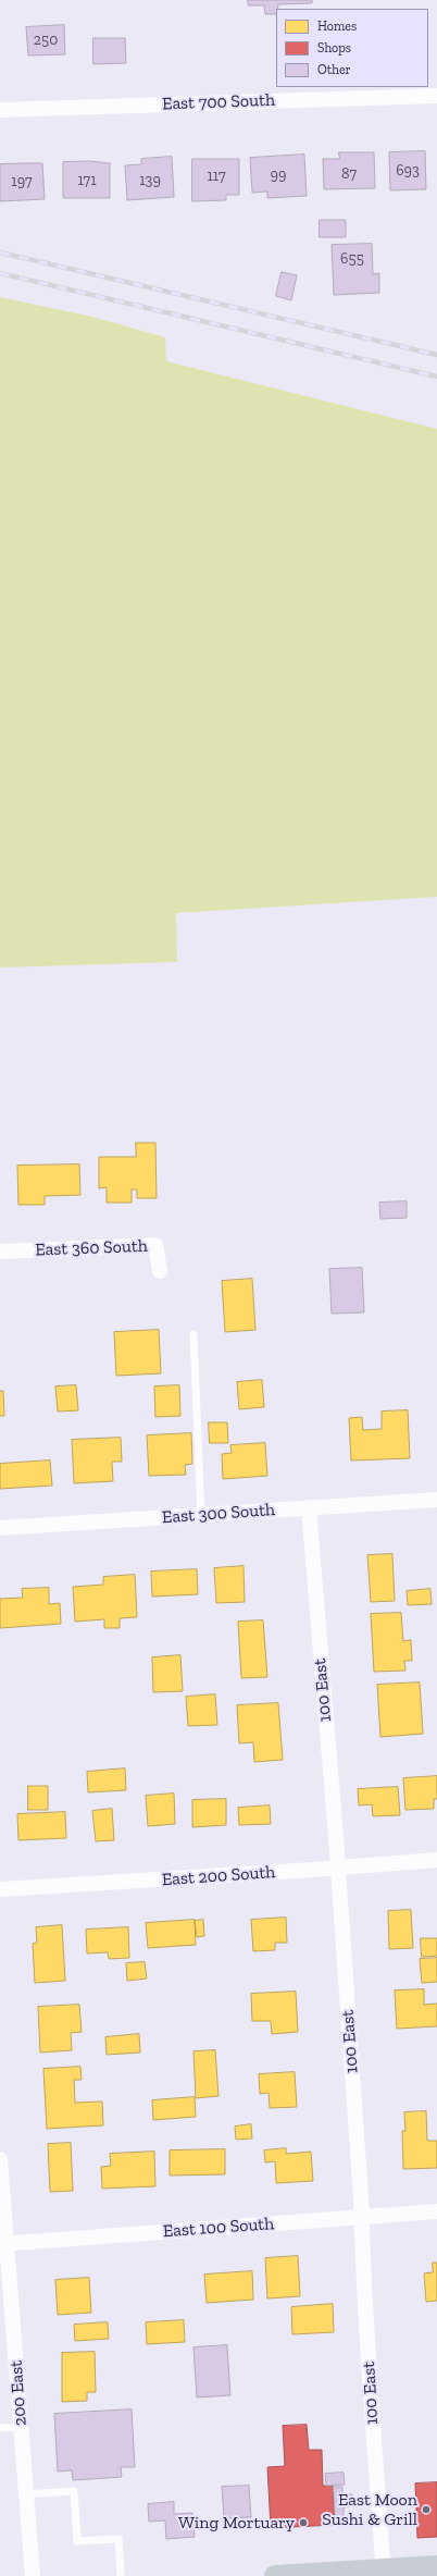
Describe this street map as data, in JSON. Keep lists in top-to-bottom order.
{
  "streets": {
    "street": [
      "East 700 South",
      "East 360 South",
      "East 300 South",
      "100 East",
      "East 200 South",
      "East 100 South",
      "200 East"
    ]
  },
  "crossings": [
    ["East 300 South", "100 East"],
    ["100 East", "East 200 South"],
    ["100 East", "East 100 South"],
    ["East 100 South", "200 East"]
  ],
  "places": ["East Moon Sushi & Grill", "Wing Mortuary"],
  "house_numbers": [
    "250",
    "693",
    "87",
    "99",
    "117",
    "171",
    "139",
    "197",
    "655"
  ],
  "legend": ["Homes", "Shops", "Other"]
}
